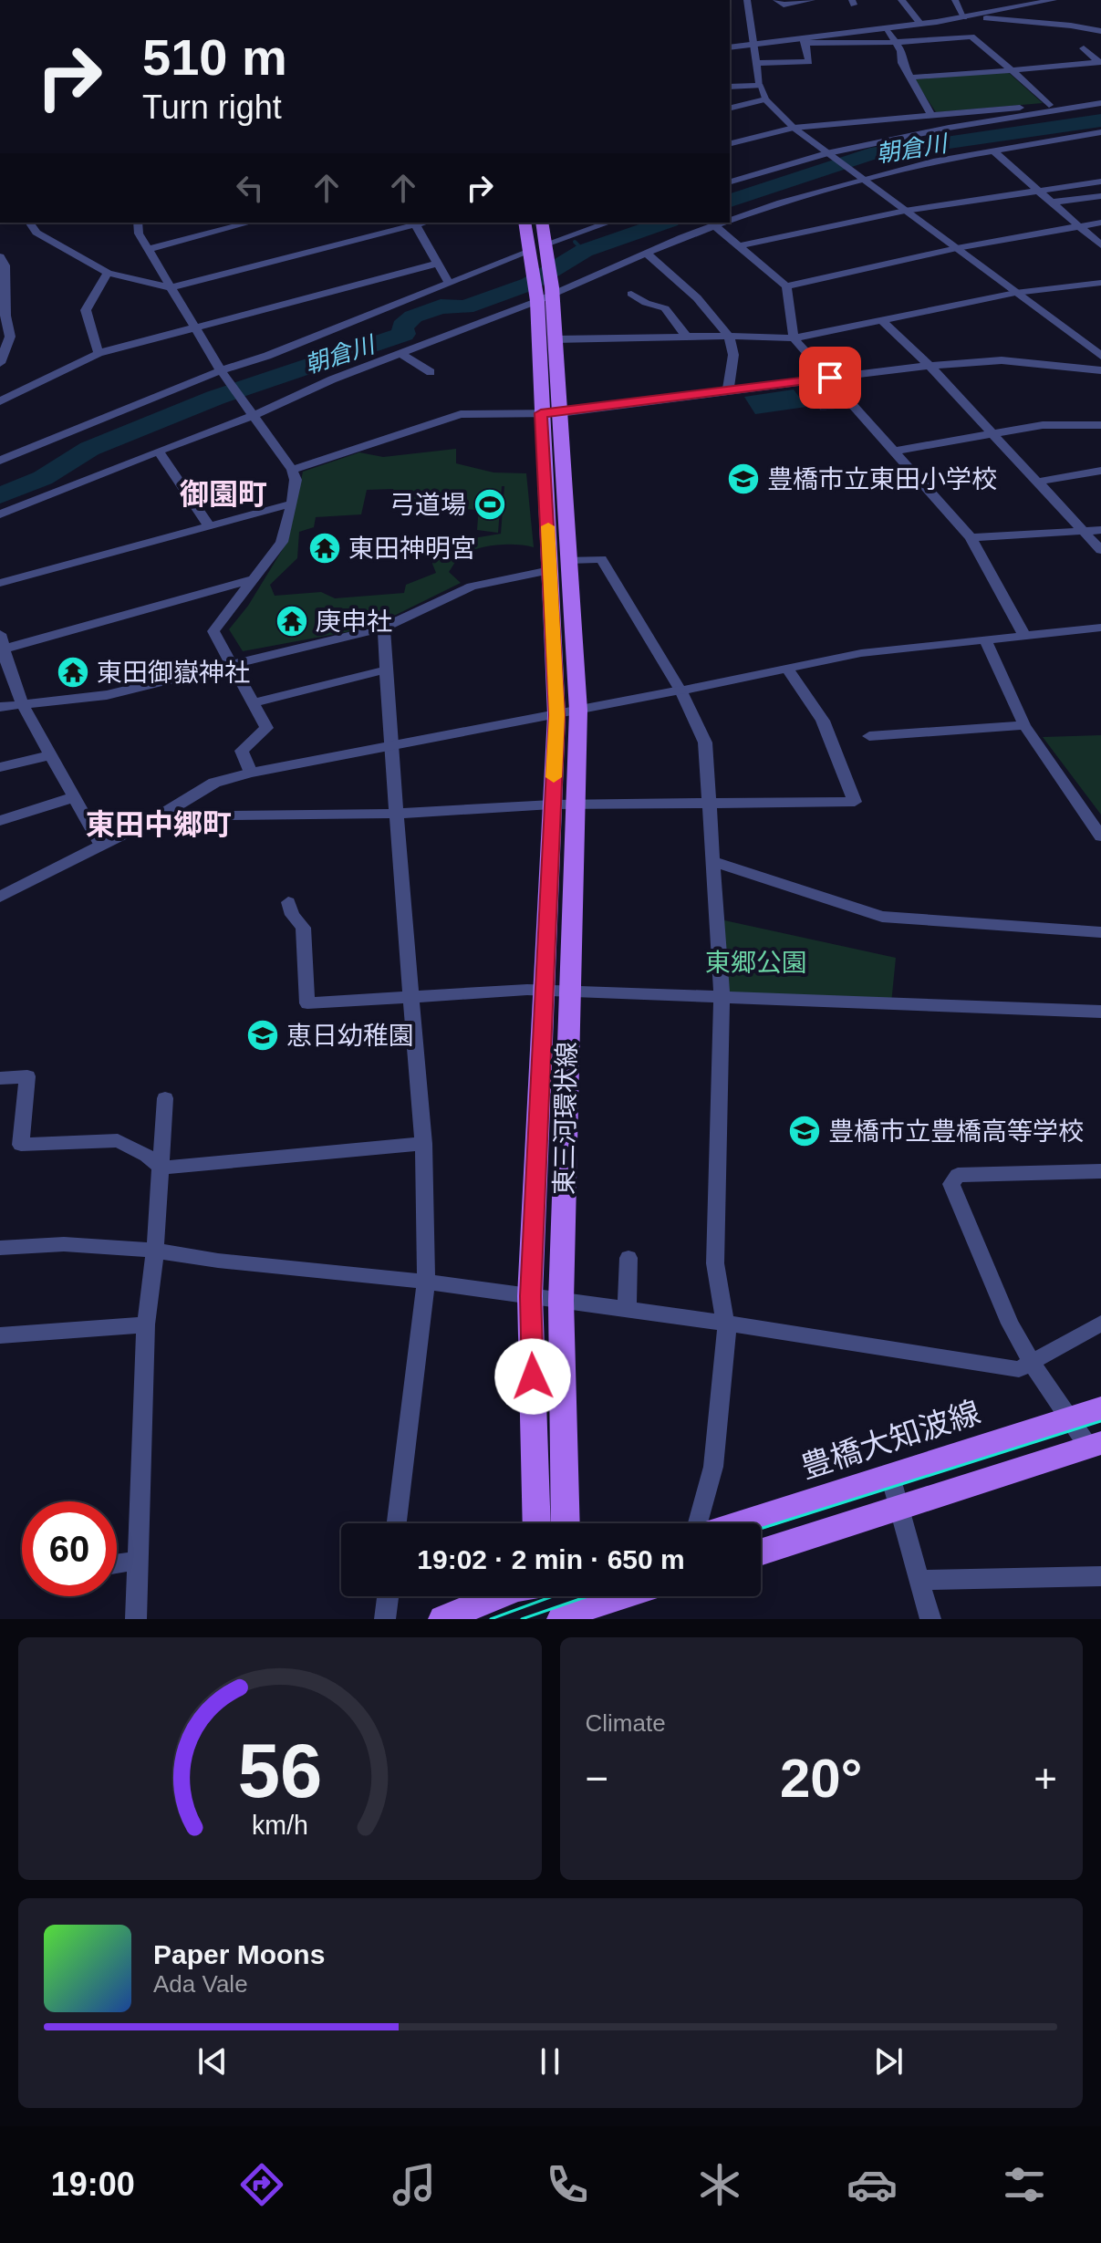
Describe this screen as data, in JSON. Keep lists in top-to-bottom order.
{
  "streets": {
    "main road": ["東三河環状線", "豊橋大知波線"]
  },
  "districts": ["御園町", "東田中郷町"],
  "water": ["朝倉川"],
  "parks": ["東郷公園"],
  "places": {
    "school or university": ["豊橋市立東田小学校", "恵日幼稚園", "豊橋市立豊橋高等学校"],
    "sports": ["弓道場"],
    "temple": ["東田神明宮", "庚申社", "東田御嶽神社"]
  },
  "page": {
    "turn": ["510 m", "Turn right"],
    "limit": "60",
    "trip": "19:02 · 2 min · 650 m",
    "tile": "Climate",
    "heat": ["−", "20°", "+"],
    "song": ["Paper Moons", "Ada Vale"],
    "tabs": "19:00",
    "gauge": ["56", "km/h"]
  }
}
